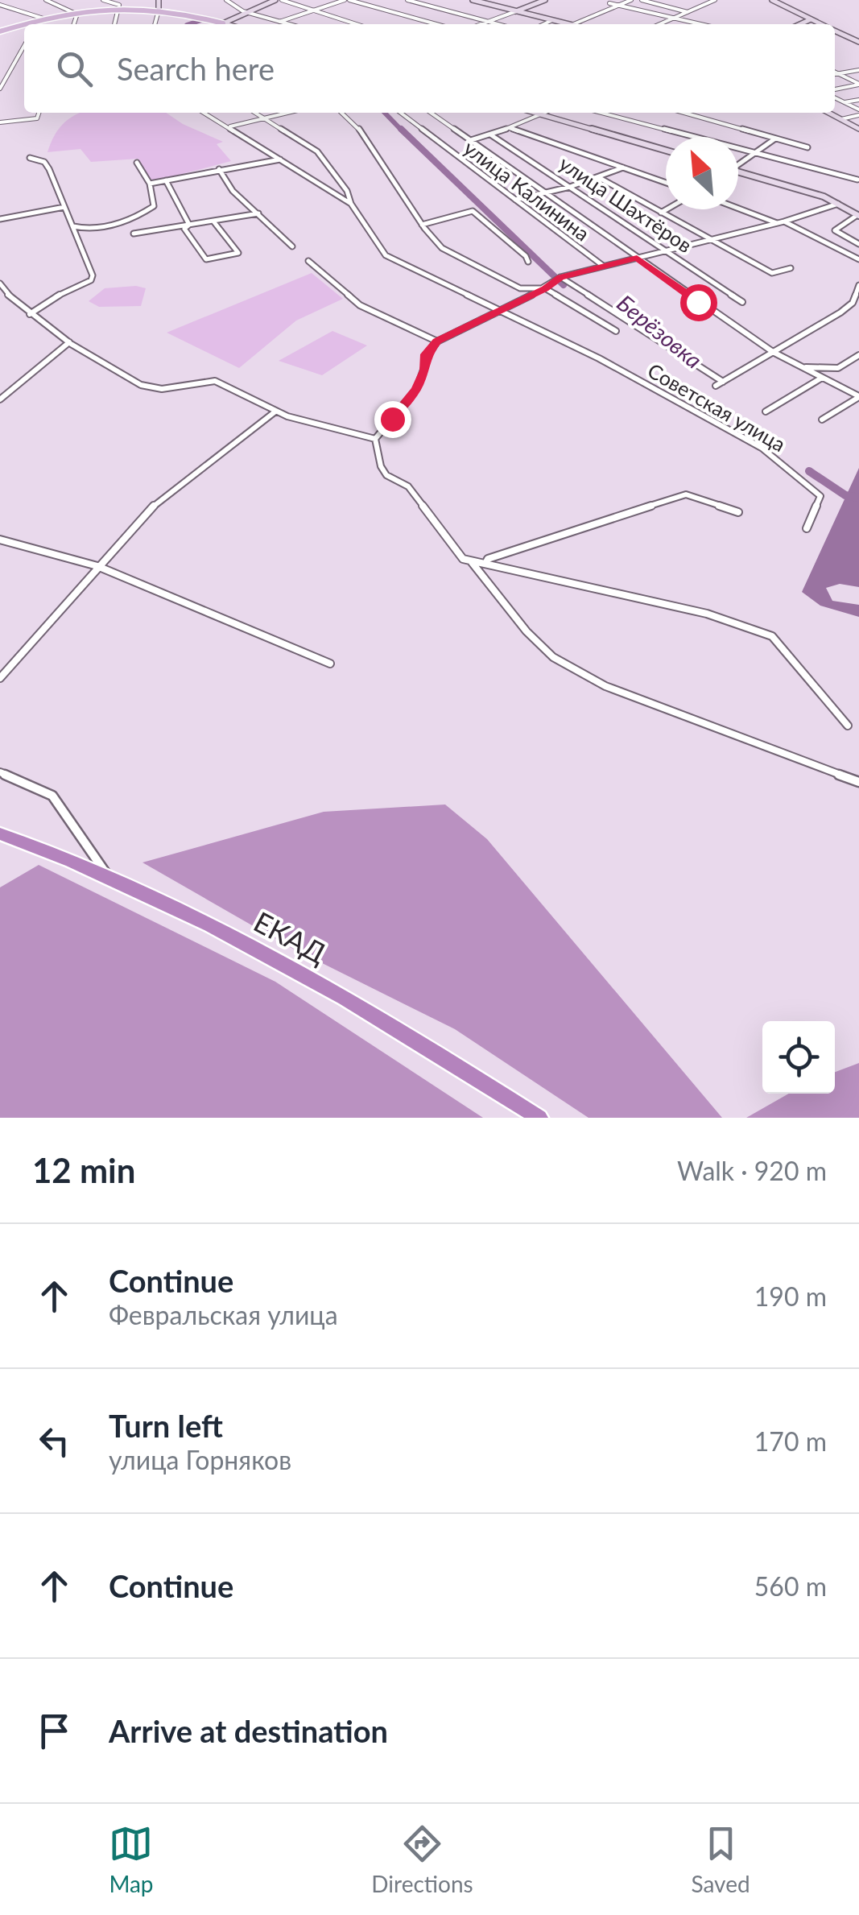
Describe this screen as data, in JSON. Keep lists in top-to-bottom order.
{
  "streets": {
    "highway": ["ЕКАД"],
    "street": ["улица Калинина", "улица Шахтёров", "Советская улица"]
  },
  "water": ["Берёзовка"],
  "north": "top left",
  "page": {
    "search": "Search here",
    "heading": ["12 min", "Walk · 920 m"],
    "list": [
      ["Continue", "Февральская улица", "190 m"],
      ["Turn left", "улица Горняков", "170 m"],
      ["Continue", "560 m"],
      "Arrive at destination"
    ],
    "nav": ["Map", "Directions", "Saved"]
  }
}
